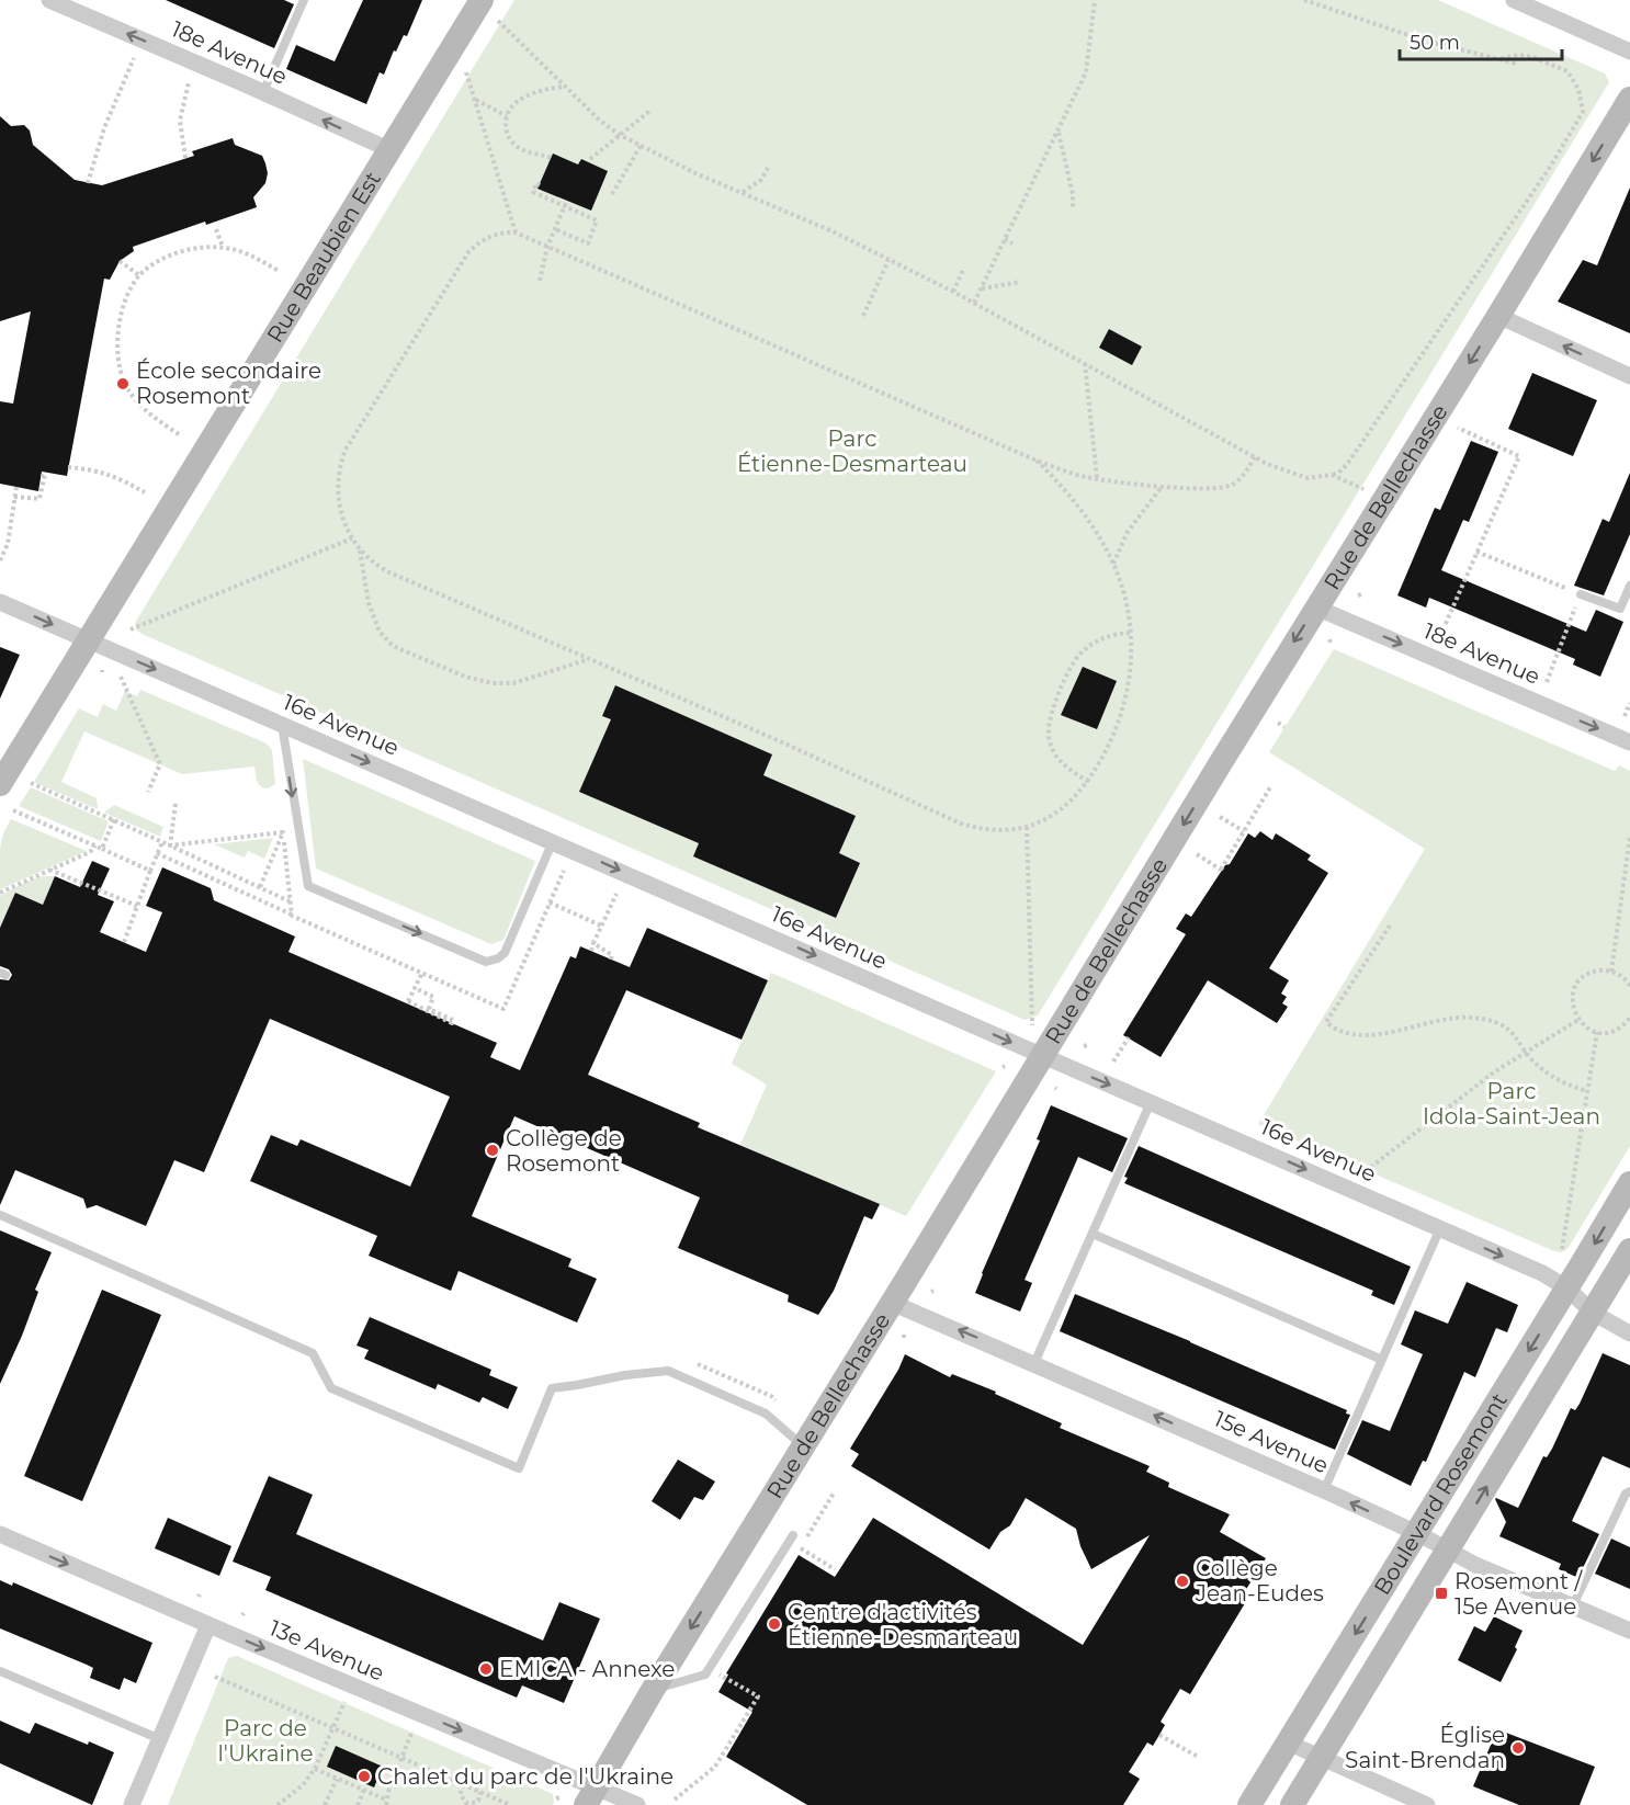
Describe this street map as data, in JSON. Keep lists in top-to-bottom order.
{
  "streets": {
    "street": [
      "18e Avenue",
      "Rue Beaubien Est",
      "Rue de Bellechasse",
      "16e Avenue",
      "15e Avenue",
      "Boulevard Rosemont",
      "13e Avenue"
    ]
  },
  "crossings": [
    ["18e Avenue", "Rue Beaubien Est"],
    ["18e Avenue", "Rue de Bellechasse"],
    ["Rue Beaubien Est", "16e Avenue"],
    ["Rue de Bellechasse", "16e Avenue"],
    ["Rue de Bellechasse", "15e Avenue"],
    ["Rue de Bellechasse", "13e Avenue"],
    ["16e Avenue", "Boulevard Rosemont"],
    ["15e Avenue", "Boulevard Rosemont"]
  ],
  "one_way": [
    "Rue de Bellechasse",
    "16e Avenue",
    "15e Avenue",
    "13e Avenue"
  ],
  "parks": ["Parc Étienne-Desmarteau", "Parc Idola-Saint-Jean", "Parc de l'Ukraine"],
  "places": {
    "other": [
      "École secondaire Rosemont",
      "Collège de Rosemont",
      "Collège Jean-Eudes",
      "Centre d'activités Étienne-Desmarteau",
      "EMICA - Annexe",
      "Église Saint-Brendan",
      "Chalet du parc de l'Ukraine"
    ],
    "transit": ["Rosemont / 15e Avenue"]
  },
  "scale_bar": "50 m"
}
